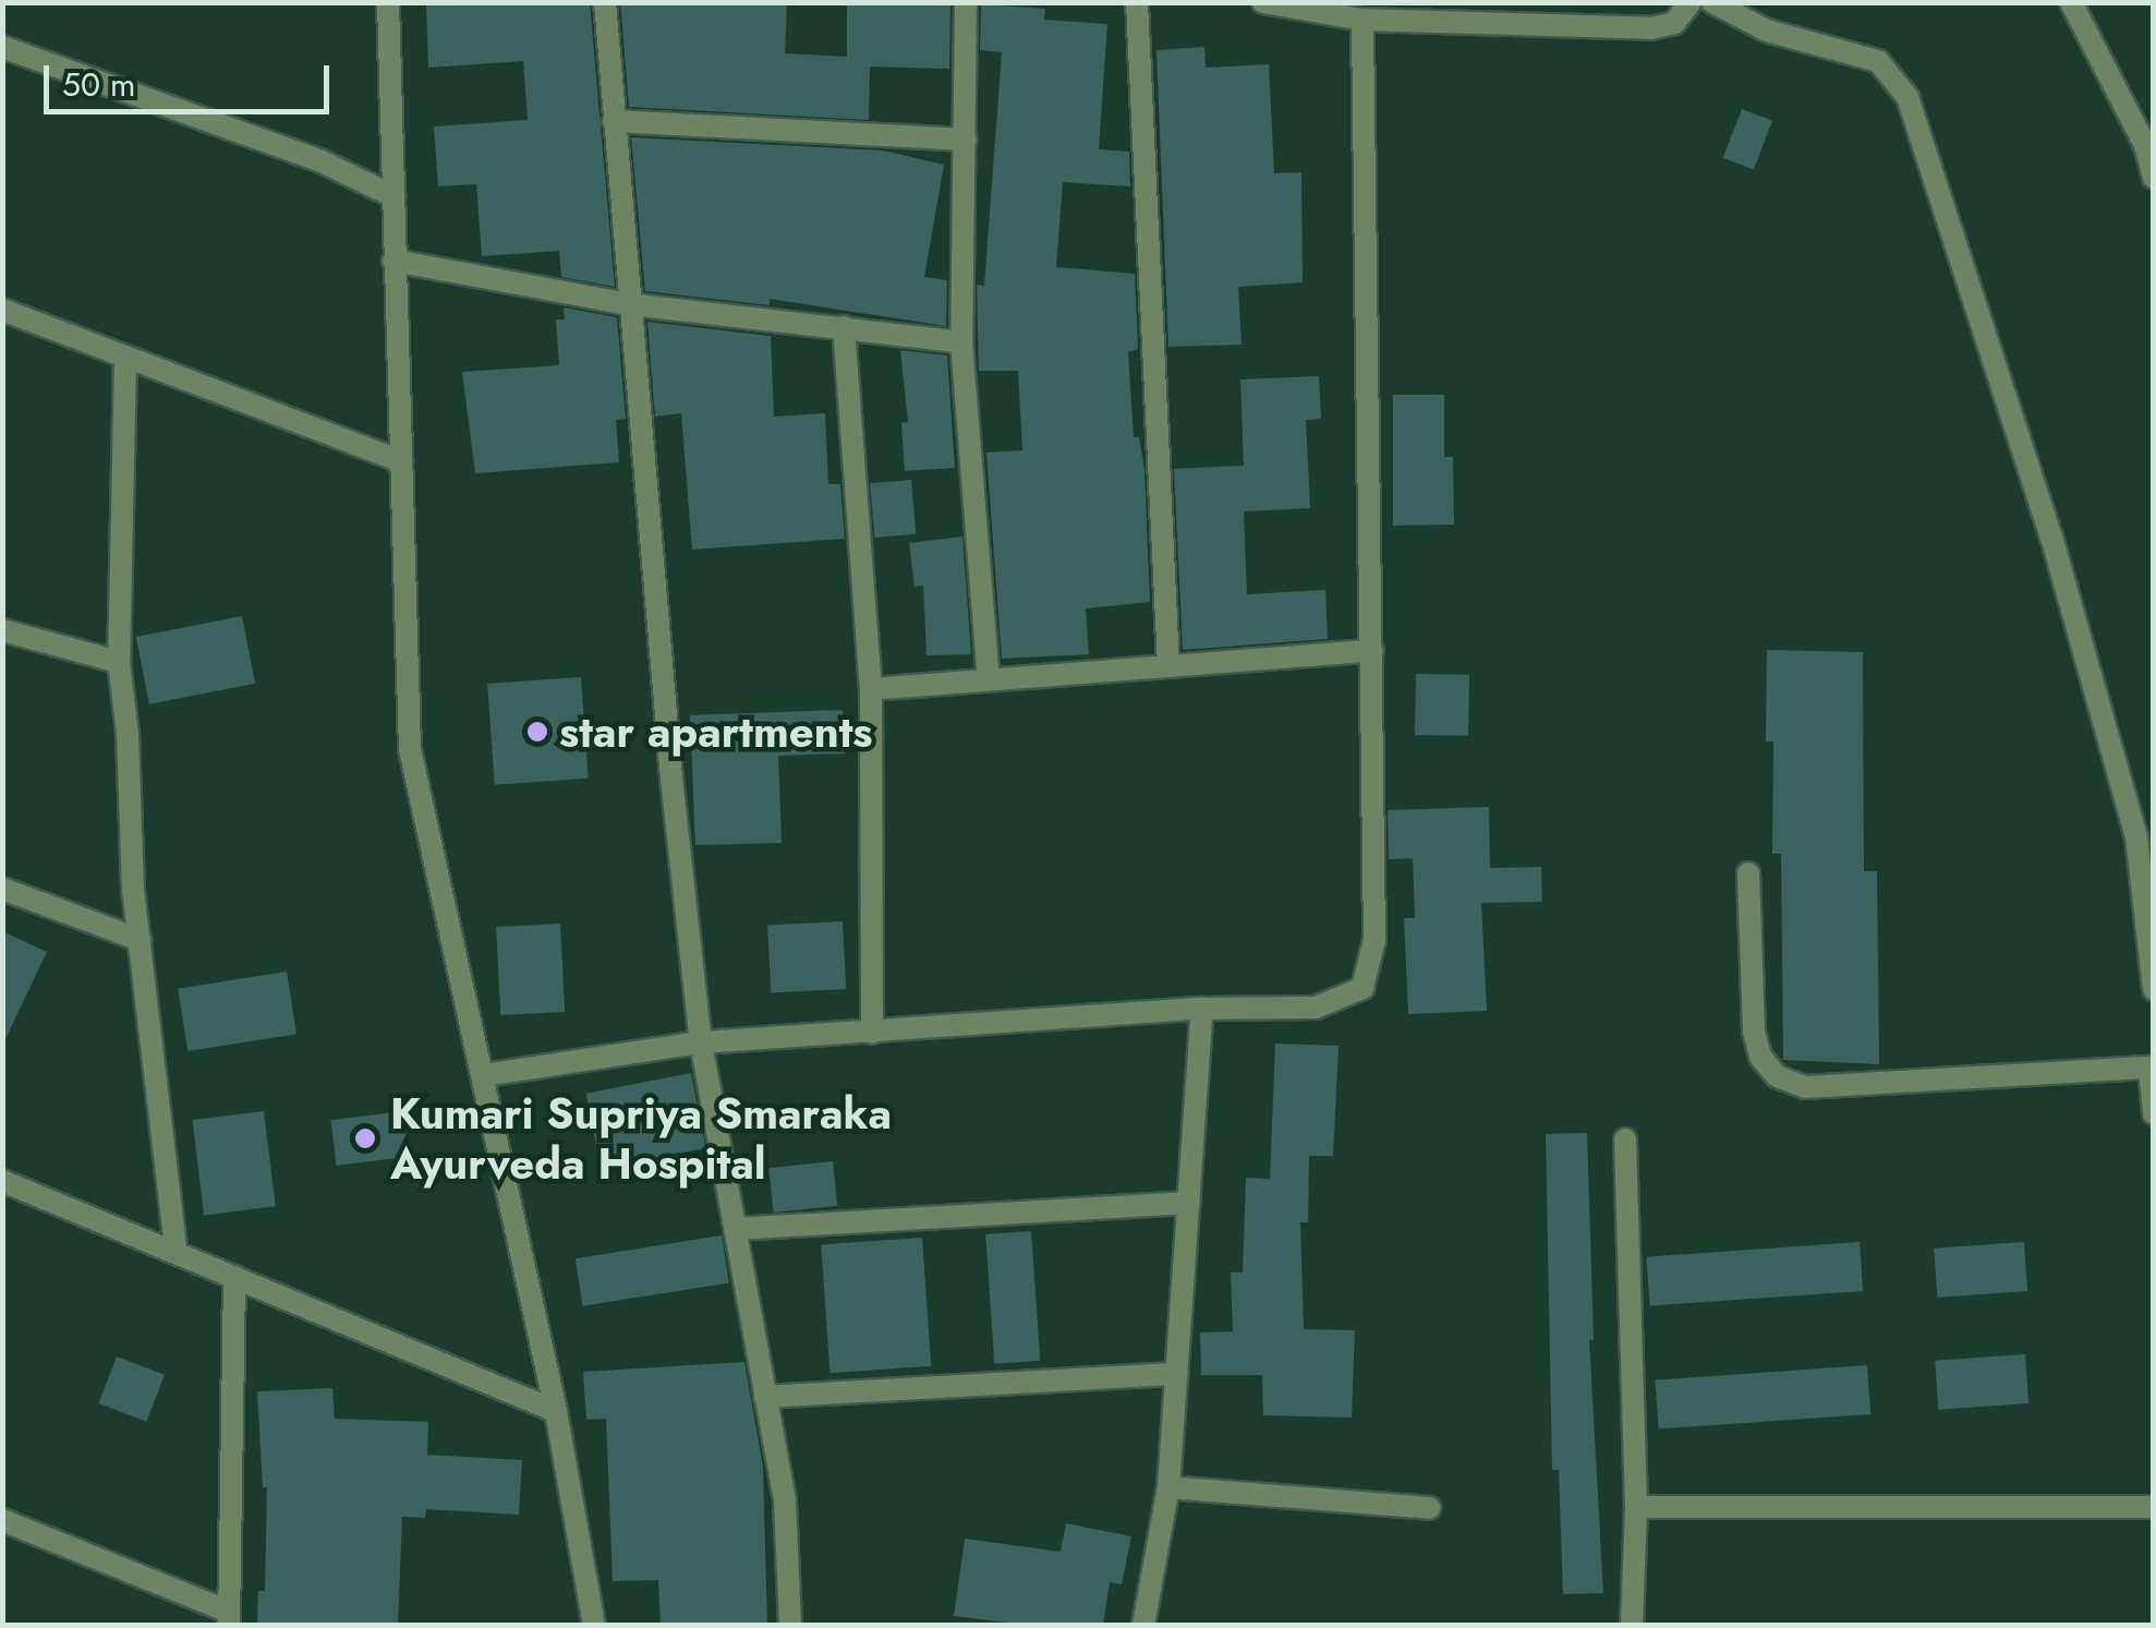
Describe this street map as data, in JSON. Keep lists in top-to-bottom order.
{
  "places": ["star apartments", "Kumari Supriya Smaraka Ayurveda Hospital"],
  "scale_bar": "50 m"
}
